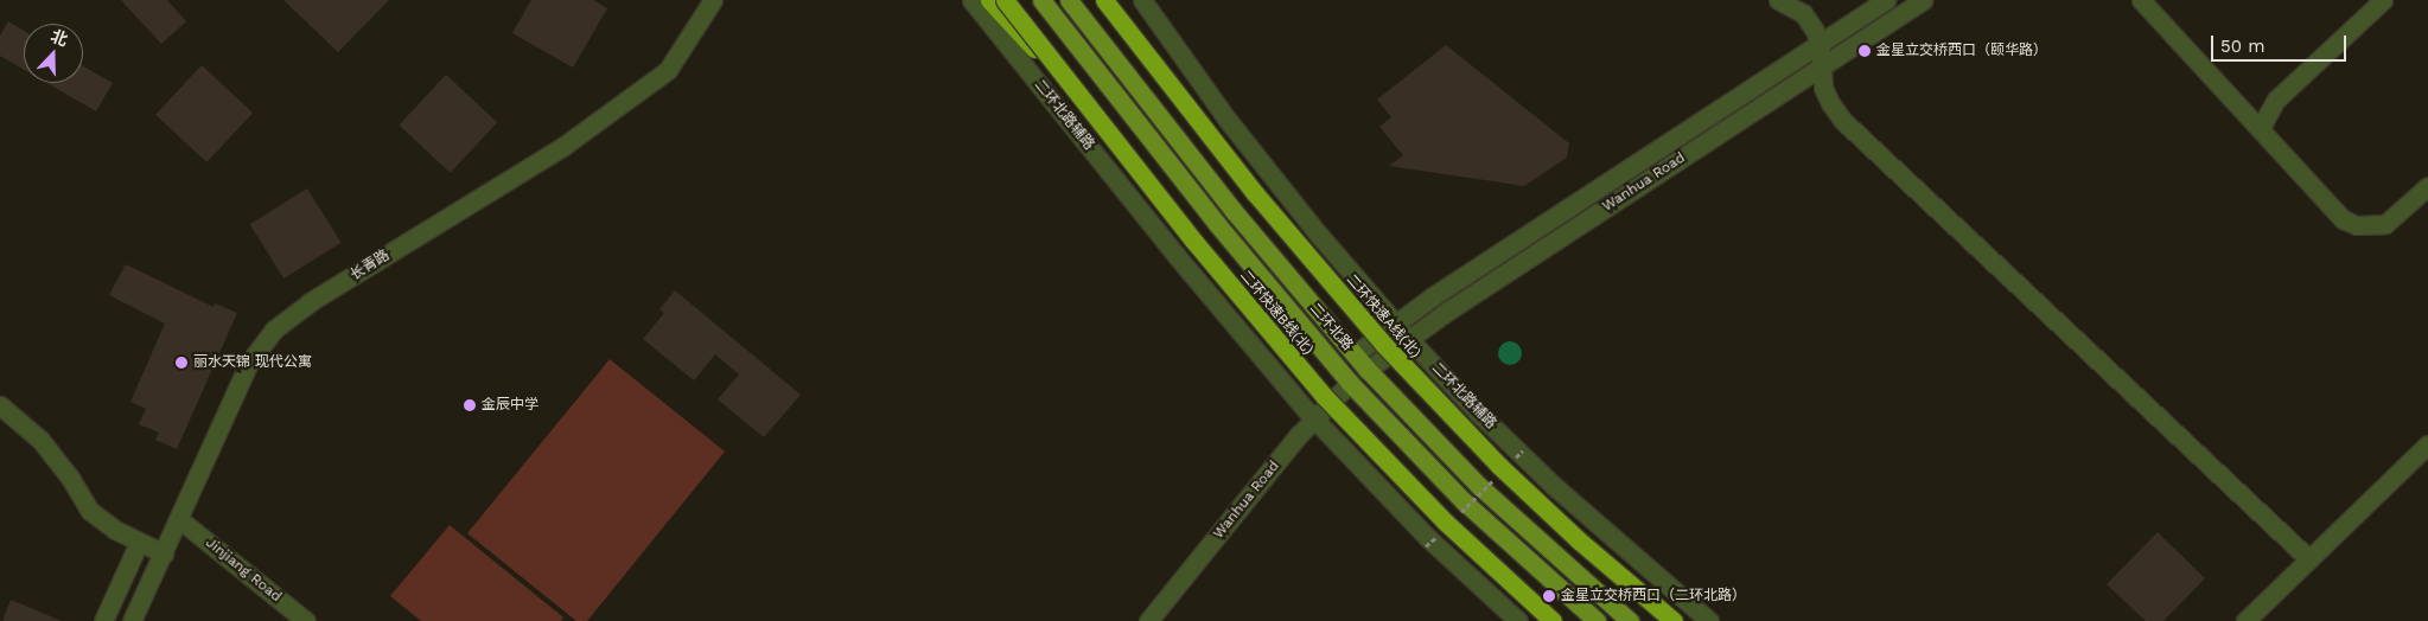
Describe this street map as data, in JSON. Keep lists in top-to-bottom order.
{
  "streets": {
    "highway": ["二环快速B线(北)", "二环快速A线(北)"],
    "main road": ["二环北路"],
    "street": [
      "二环北路辅路",
      "Wanhua Road",
      "长青路",
      "Jinjiang Road"
    ]
  },
  "crossings": [
    ["二环北路辅路", "Wanhua Road"],
    ["Wanhua Road", "二环北路"],
    ["长青路", "Jinjiang Road"]
  ],
  "places": [
    "金星立交桥西口（颐华路）",
    "丽水天锦 现代公寓",
    "金辰中学",
    "金星立交桥西口（二环北路）"
  ],
  "scale_bar": "50 m",
  "north": "top"
}
